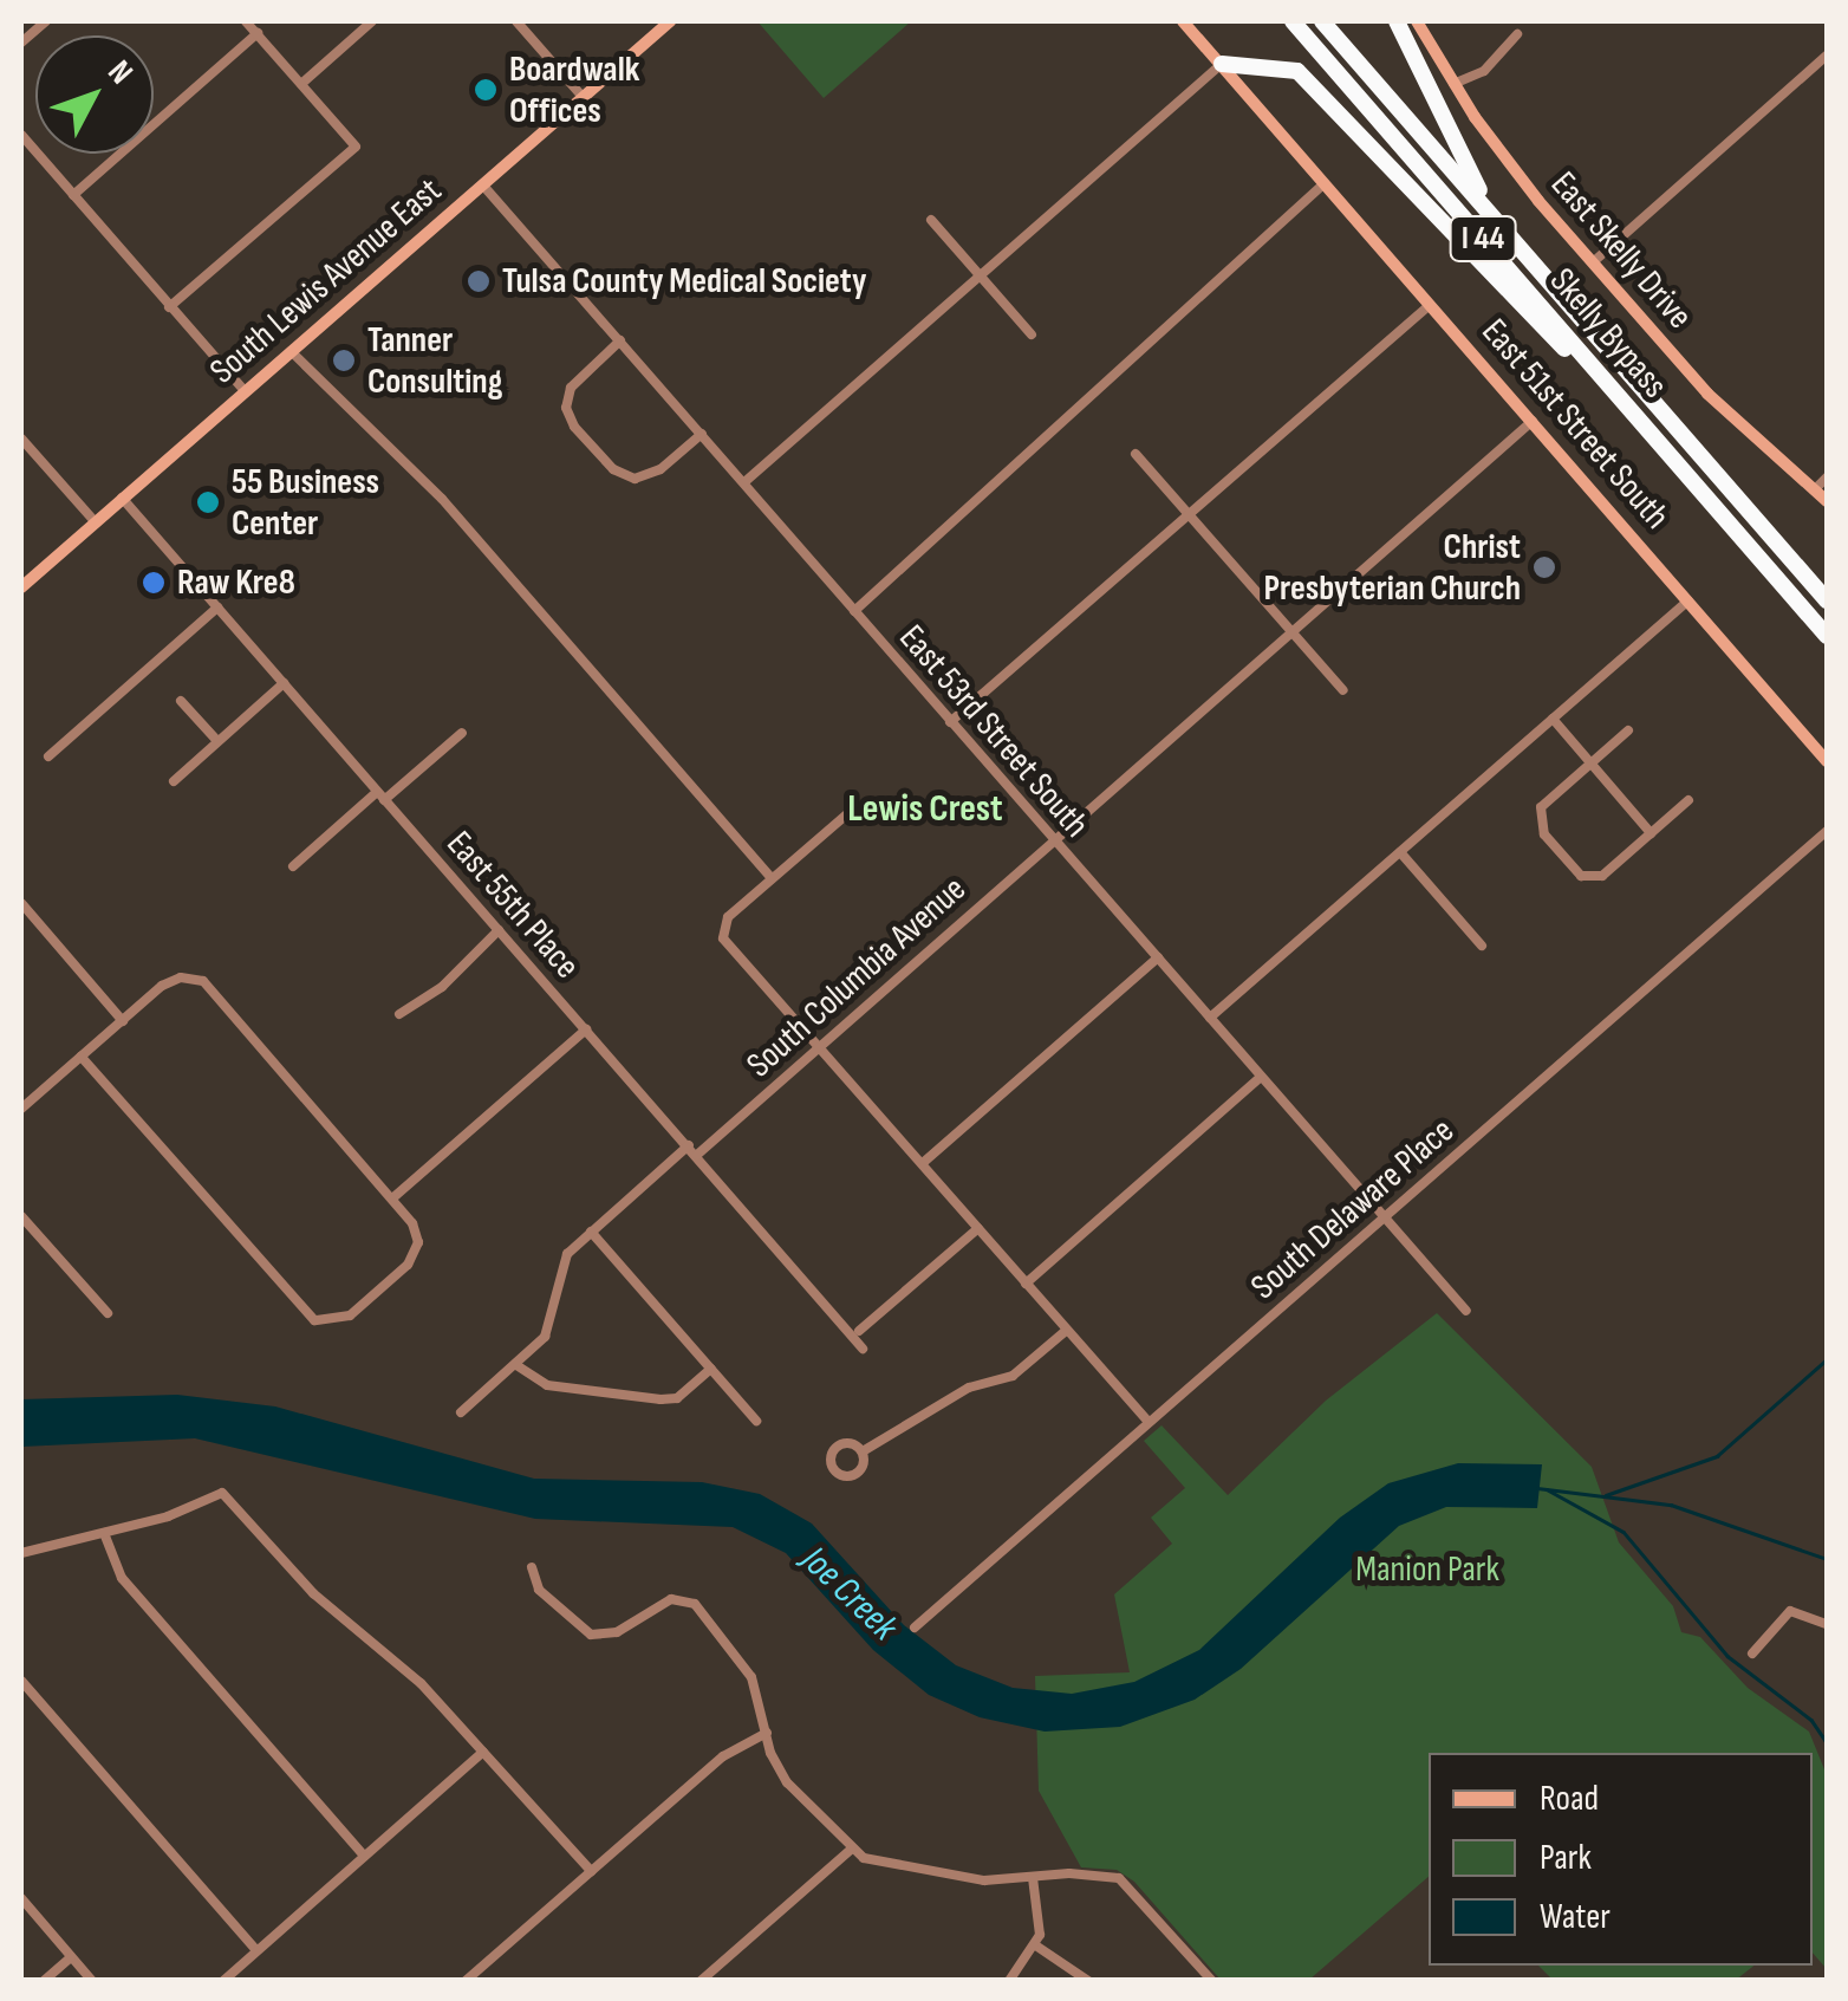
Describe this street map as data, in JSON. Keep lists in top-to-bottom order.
{
  "streets": {
    "highway": ["I 44", "Skelly Bypass"],
    "main road": ["East Skelly Drive", "South Lewis Avenue East", "East 51st Street South"],
    "street": [
      "East 53rd Street South",
      "East 55th Place",
      "South Columbia Avenue",
      "South Delaware Place"
    ]
  },
  "crossings": [
    ["South Lewis Avenue East", "East 53rd Street South"],
    ["South Lewis Avenue East", "East 55th Place"],
    ["East 51st Street South", "South Columbia Avenue"],
    ["East 53rd Street South", "South Columbia Avenue"],
    ["East 53rd Street South", "South Delaware Place"],
    ["East 55th Place", "South Columbia Avenue"]
  ],
  "districts": ["Lewis Crest"],
  "water": ["Joe Creek"],
  "parks": ["Manion Park"],
  "places": [
    "Boardwalk Offices",
    "Tulsa County Medical Society",
    "Tanner Consulting",
    "55 Business Center",
    "Christ Presbyterian Church",
    "Raw Kre8"
  ],
  "legend": ["Road", "Park", "Water"],
  "north": "top right"
}
